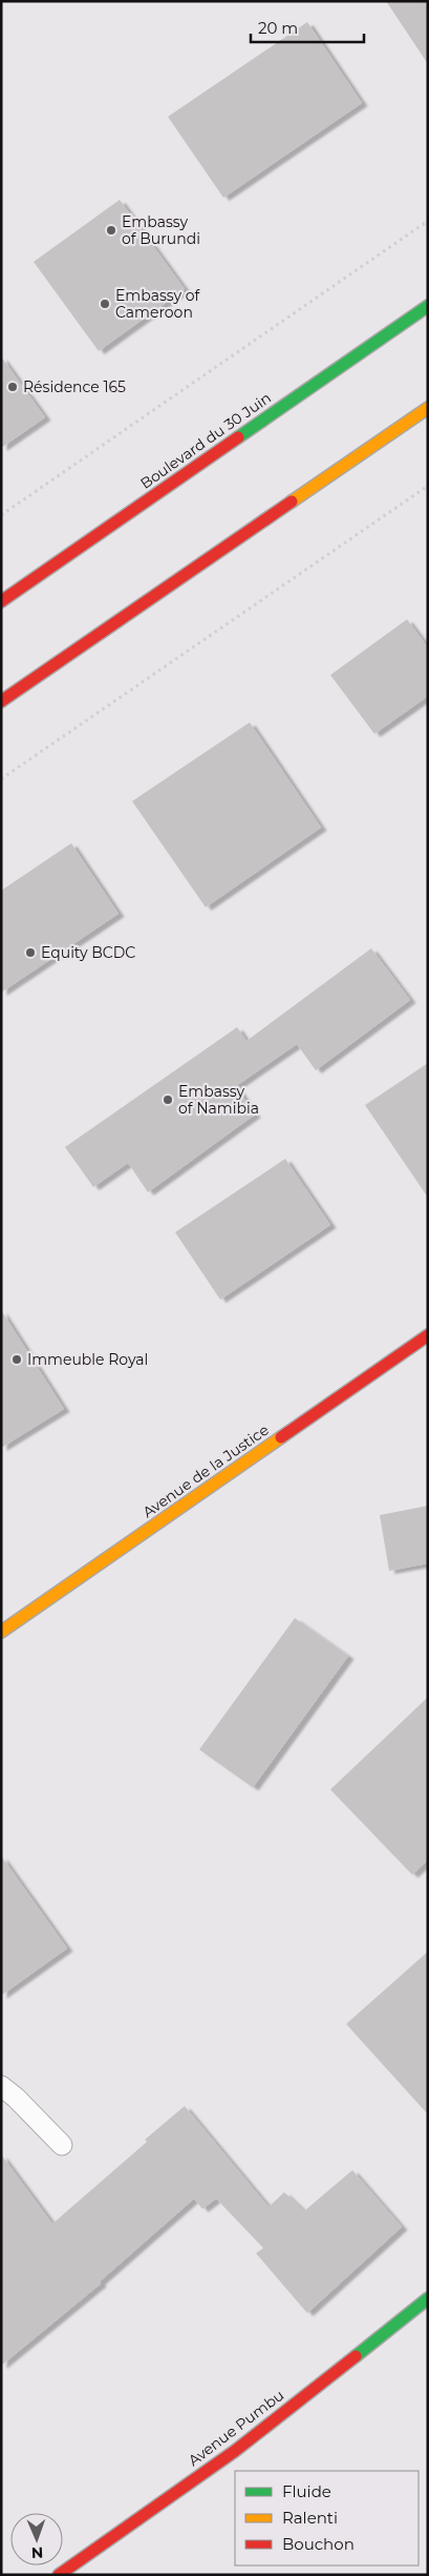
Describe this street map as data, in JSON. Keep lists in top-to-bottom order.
{
  "streets": {
    "main road": ["Boulevard du 30 Juin", "Avenue de la Justice", "Avenue Pumbu"]
  },
  "places": [
    "Embassy of Burundi",
    "Embassy of Cameroon",
    "Résidence 165",
    "Equity BCDC",
    "Embassy of Namibia",
    "Immeuble Royal"
  ],
  "legend": ["Fluide", "Ralenti", "Bouchon"],
  "scale_bar": "20 m",
  "north": "bottom"
}
